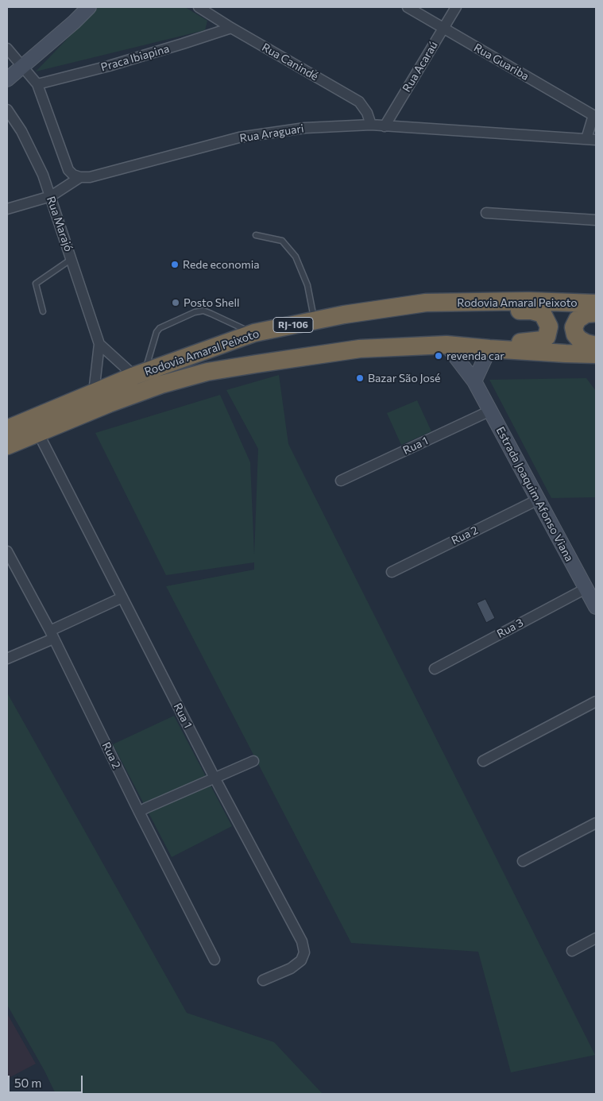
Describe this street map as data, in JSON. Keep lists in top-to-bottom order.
{
  "streets": {
    "highway": ["Rodovia Amaral Peixoto", "RJ-106"],
    "street": [
      "Praca Ibiapina",
      "Rua Canindé",
      "Rua Guariba",
      "Rua Acaraú",
      "Rua Araguari",
      "Rua Marajó",
      "Rua 1",
      "Estrada Joaquim Afonso Viana",
      "Rua 2",
      "Rua 3"
    ]
  },
  "crossings": [
    ["Praca Ibiapina", "Rua Canindé"],
    ["Rua Canindé", "Rua Araguari"],
    ["Rua Guariba", "Rua Acaraú"],
    ["Rua Acaraú", "Rua Araguari"],
    ["Rua Marajó", "Rodovia Amaral Peixoto"],
    ["Rodovia Amaral Peixoto", "Rua 1"],
    ["Rodovia Amaral Peixoto", "Estrada Joaquim Afonso Viana"],
    ["Rua 1", "Estrada Joaquim Afonso Viana"],
    ["Estrada Joaquim Afonso Viana", "Rua 2"],
    ["Estrada Joaquim Afonso Viana", "Rua 3"]
  ],
  "places": [
    "Rede economia",
    "Posto Shell",
    "revenda car",
    "Bazar São José"
  ],
  "scale_bar": "50 m"
}
